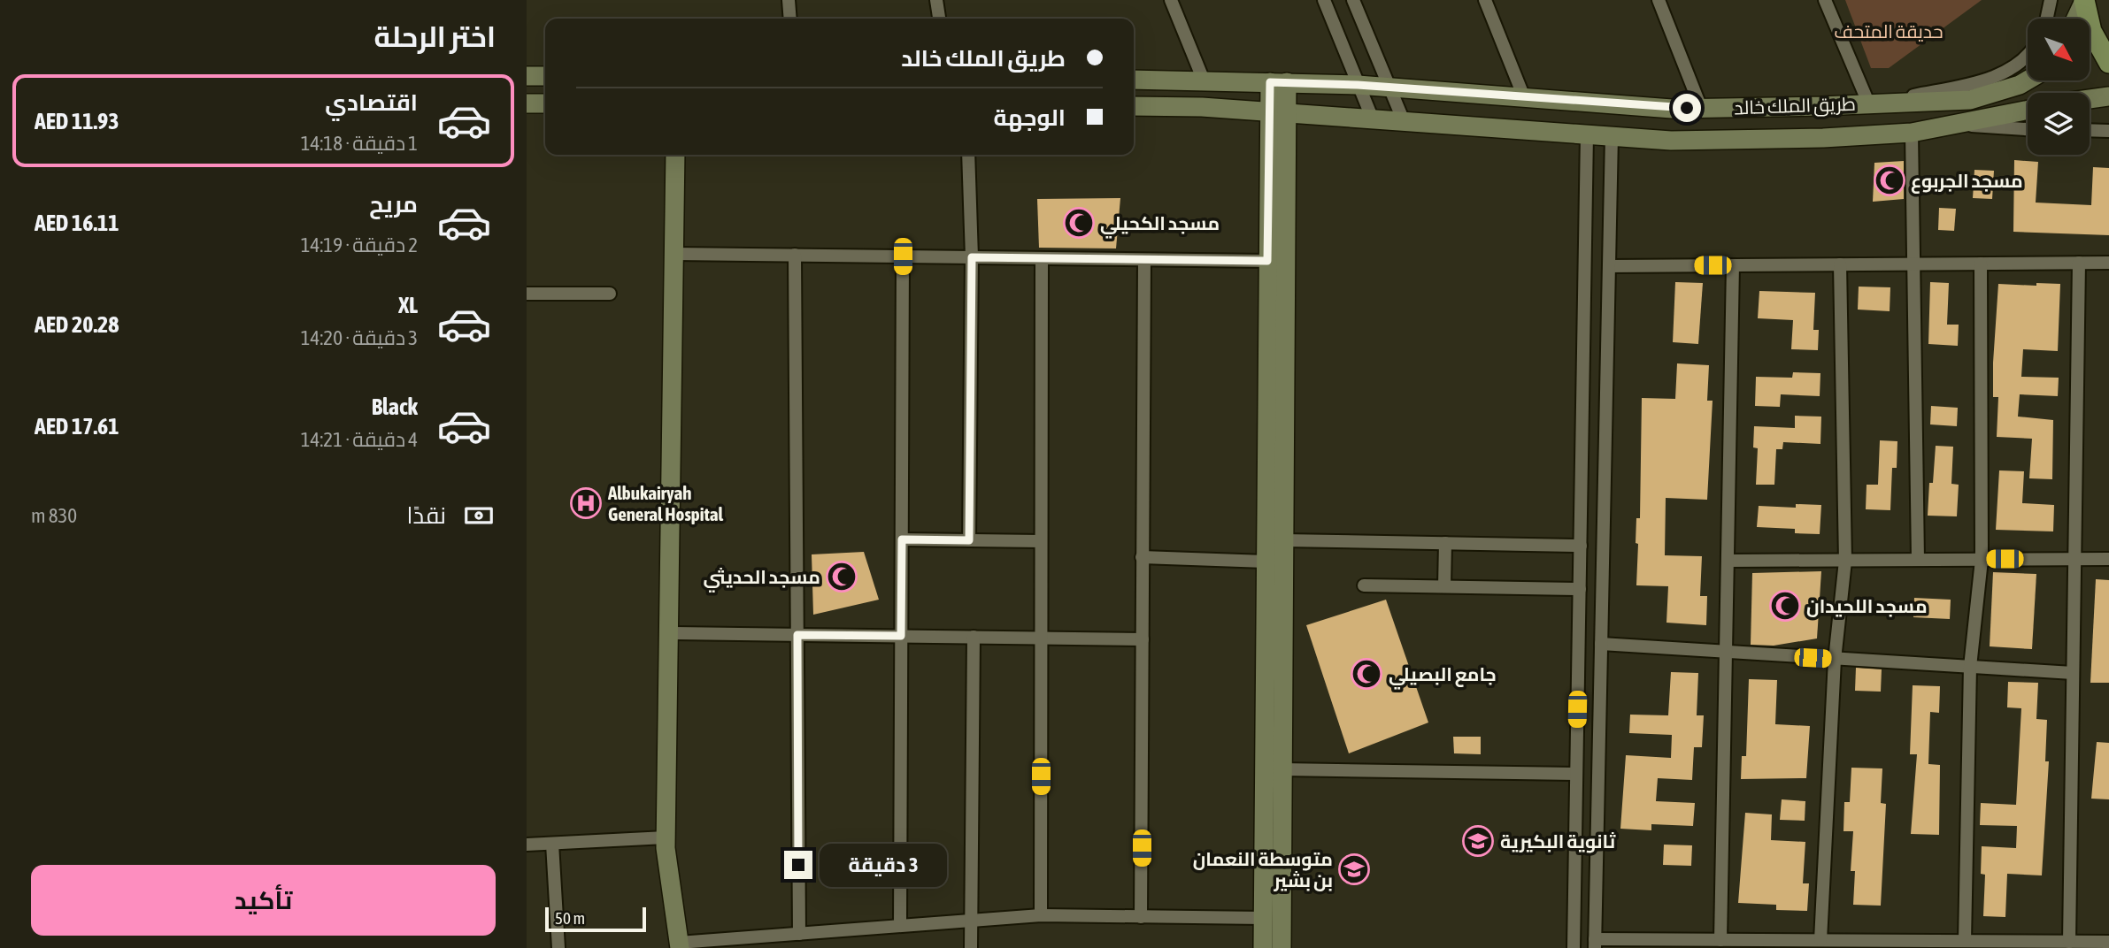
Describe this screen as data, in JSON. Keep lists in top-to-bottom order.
{
  "streets": {
    "street": ["طريق الملك خالد"]
  },
  "parks": ["حديقة المتحف"],
  "places": {
    "mosque": [
      "مسجد الجربوع",
      "مسجد الكحيلي",
      "مسجد الحديثي",
      "مسجد اللحيدان",
      "جامع البصيلي"
    ],
    "hospital": ["Albukairyah General Hospital"],
    "school or university": ["ثانوية البكيرية", "متوسطة النعمان بن بشير"]
  },
  "scale_bar": "50 m",
  "north": "bottom right",
  "page": {
    "heading": "اختر الرحلة",
    "banner": ["طريق الملك خالد", "الوجهة"],
    "list": [
      {
        "name": "اقتصادي",
        "note": "1 دقيقة · 14:18",
        "value": "AED 11.93"
      },
      {
        "name": "مريح",
        "note": "2 دقيقة · 14:19",
        "value": "AED 16.11"
      },
      {
        "name": "XL",
        "note": "3 دقيقة · 14:20",
        "value": "AED 20.28"
      },
      {
        "name": "Black",
        "note": "4 دقيقة · 14:21",
        "value": "AED 17.61"
      }
    ],
    "pay": ["نقدًا", "830 m"],
    "bubble": "3 دقيقة",
    "buttons": "تأكيد",
    "scale": "50 m"
  }
}
